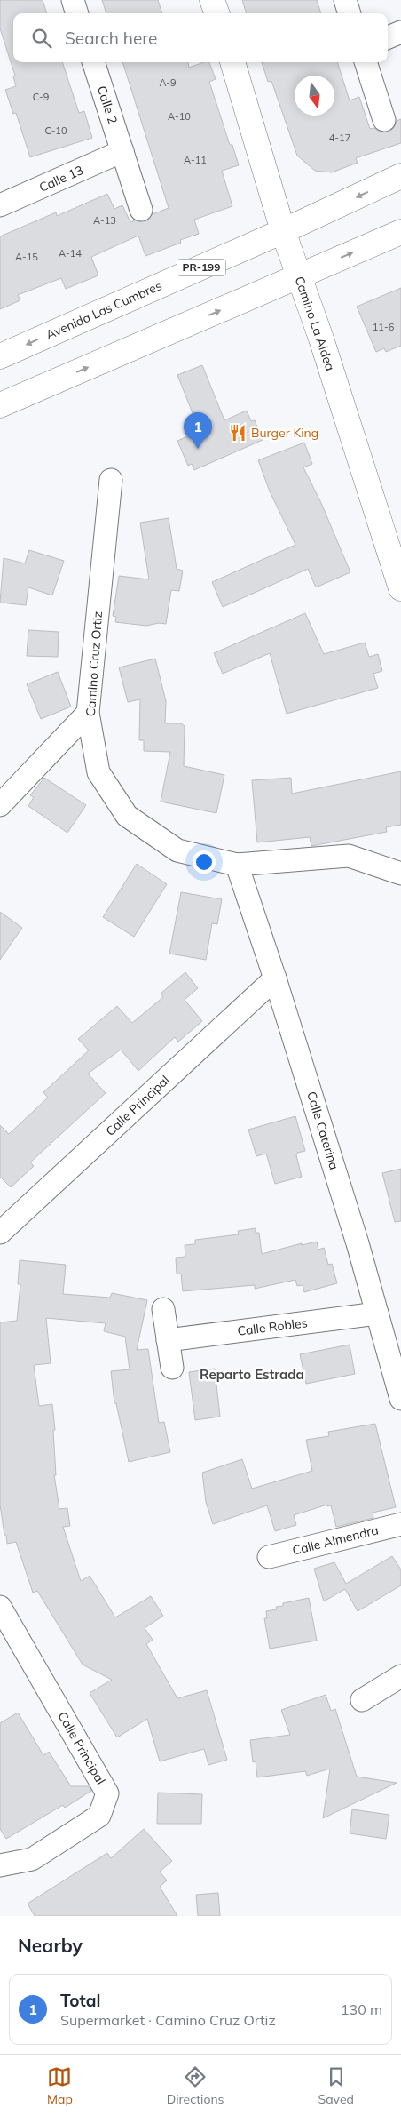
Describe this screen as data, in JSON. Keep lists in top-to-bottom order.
{
  "streets": {
    "main road": ["PR-199", "Avenida Las Cumbres", "Camino La Aldea"],
    "street": [
      "Calle 2",
      "Calle 13",
      "Camino Cruz Ortiz",
      "Calle Principal",
      "Calle Caterina",
      "Calle Robles",
      "Calle Almendra"
    ]
  },
  "crossings": [
    ["Calle 2", "Calle 13"],
    ["Avenida Las Cumbres", "Camino La Aldea"],
    ["Camino Cruz Ortiz", "Calle Caterina"],
    ["Calle Principal", "Calle Caterina"],
    ["Calle Caterina", "Calle Robles"]
  ],
  "districts": ["Reparto Estrada"],
  "places": {
    "restaurant": ["Burger King"]
  },
  "house_numbers": [
    "A-9",
    "C-9",
    "A-10",
    "C-10",
    "4-17",
    "A-11",
    "A-13",
    "A-14",
    "A-15",
    "11-6"
  ],
  "north": "bottom",
  "page": {
    "search": "Search here",
    "pins": "1",
    "heading": "Nearby",
    "list": [
      {
        "mark": "1",
        "name": "Total",
        "note": "Supermarket · Camino Cruz Ortiz",
        "value": "130 m"
      }
    ],
    "nav": ["Map", "Directions", "Saved"]
  }
}
